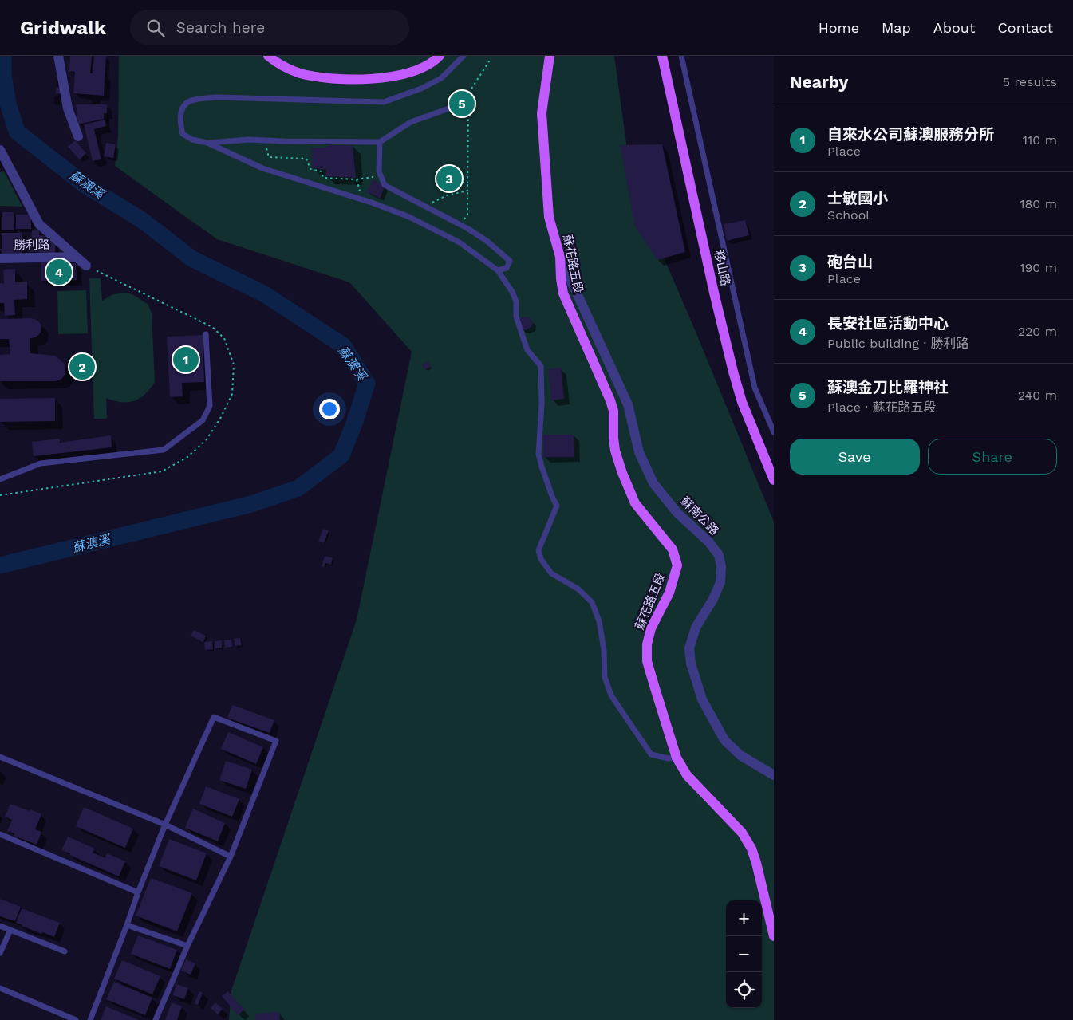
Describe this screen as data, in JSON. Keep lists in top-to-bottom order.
{
  "streets": {
    "main road": ["蘇花路五段", "移山路"],
    "street": ["勝利路", "蘇南公路"]
  },
  "crossings": [
    ["蘇花路五段", "蘇南公路"]
  ],
  "water": ["蘇澳溪"],
  "page": {
    "header": "Gridwalk",
    "search": "Search here",
    "nav": [
      "Home",
      "Map",
      "About",
      "Contact"
    ],
    "heading": ["Nearby", "5 results"],
    "pins": [
      "5",
      "3",
      "4",
      "1",
      "2"
    ],
    "list": [
      {
        "mark": "1",
        "name": "自來水公司蘇澳服務分所",
        "note": "Place",
        "value": "110 m"
      },
      {
        "mark": "2",
        "name": "士敏國小",
        "note": "School",
        "value": "180 m"
      },
      {
        "mark": "3",
        "name": "砲台山",
        "note": "Place",
        "value": "190 m"
      },
      {
        "mark": "4",
        "name": "長安社區活動中心",
        "note": "Public building · 勝利路",
        "value": "220 m"
      },
      {
        "mark": "5",
        "name": "蘇澳金刀比羅神社",
        "note": "Place · 蘇花路五段",
        "value": "240 m"
      }
    ],
    "buttons": ["Save", "Share"],
    "map_buttons": ["+", "−"]
  }
}
